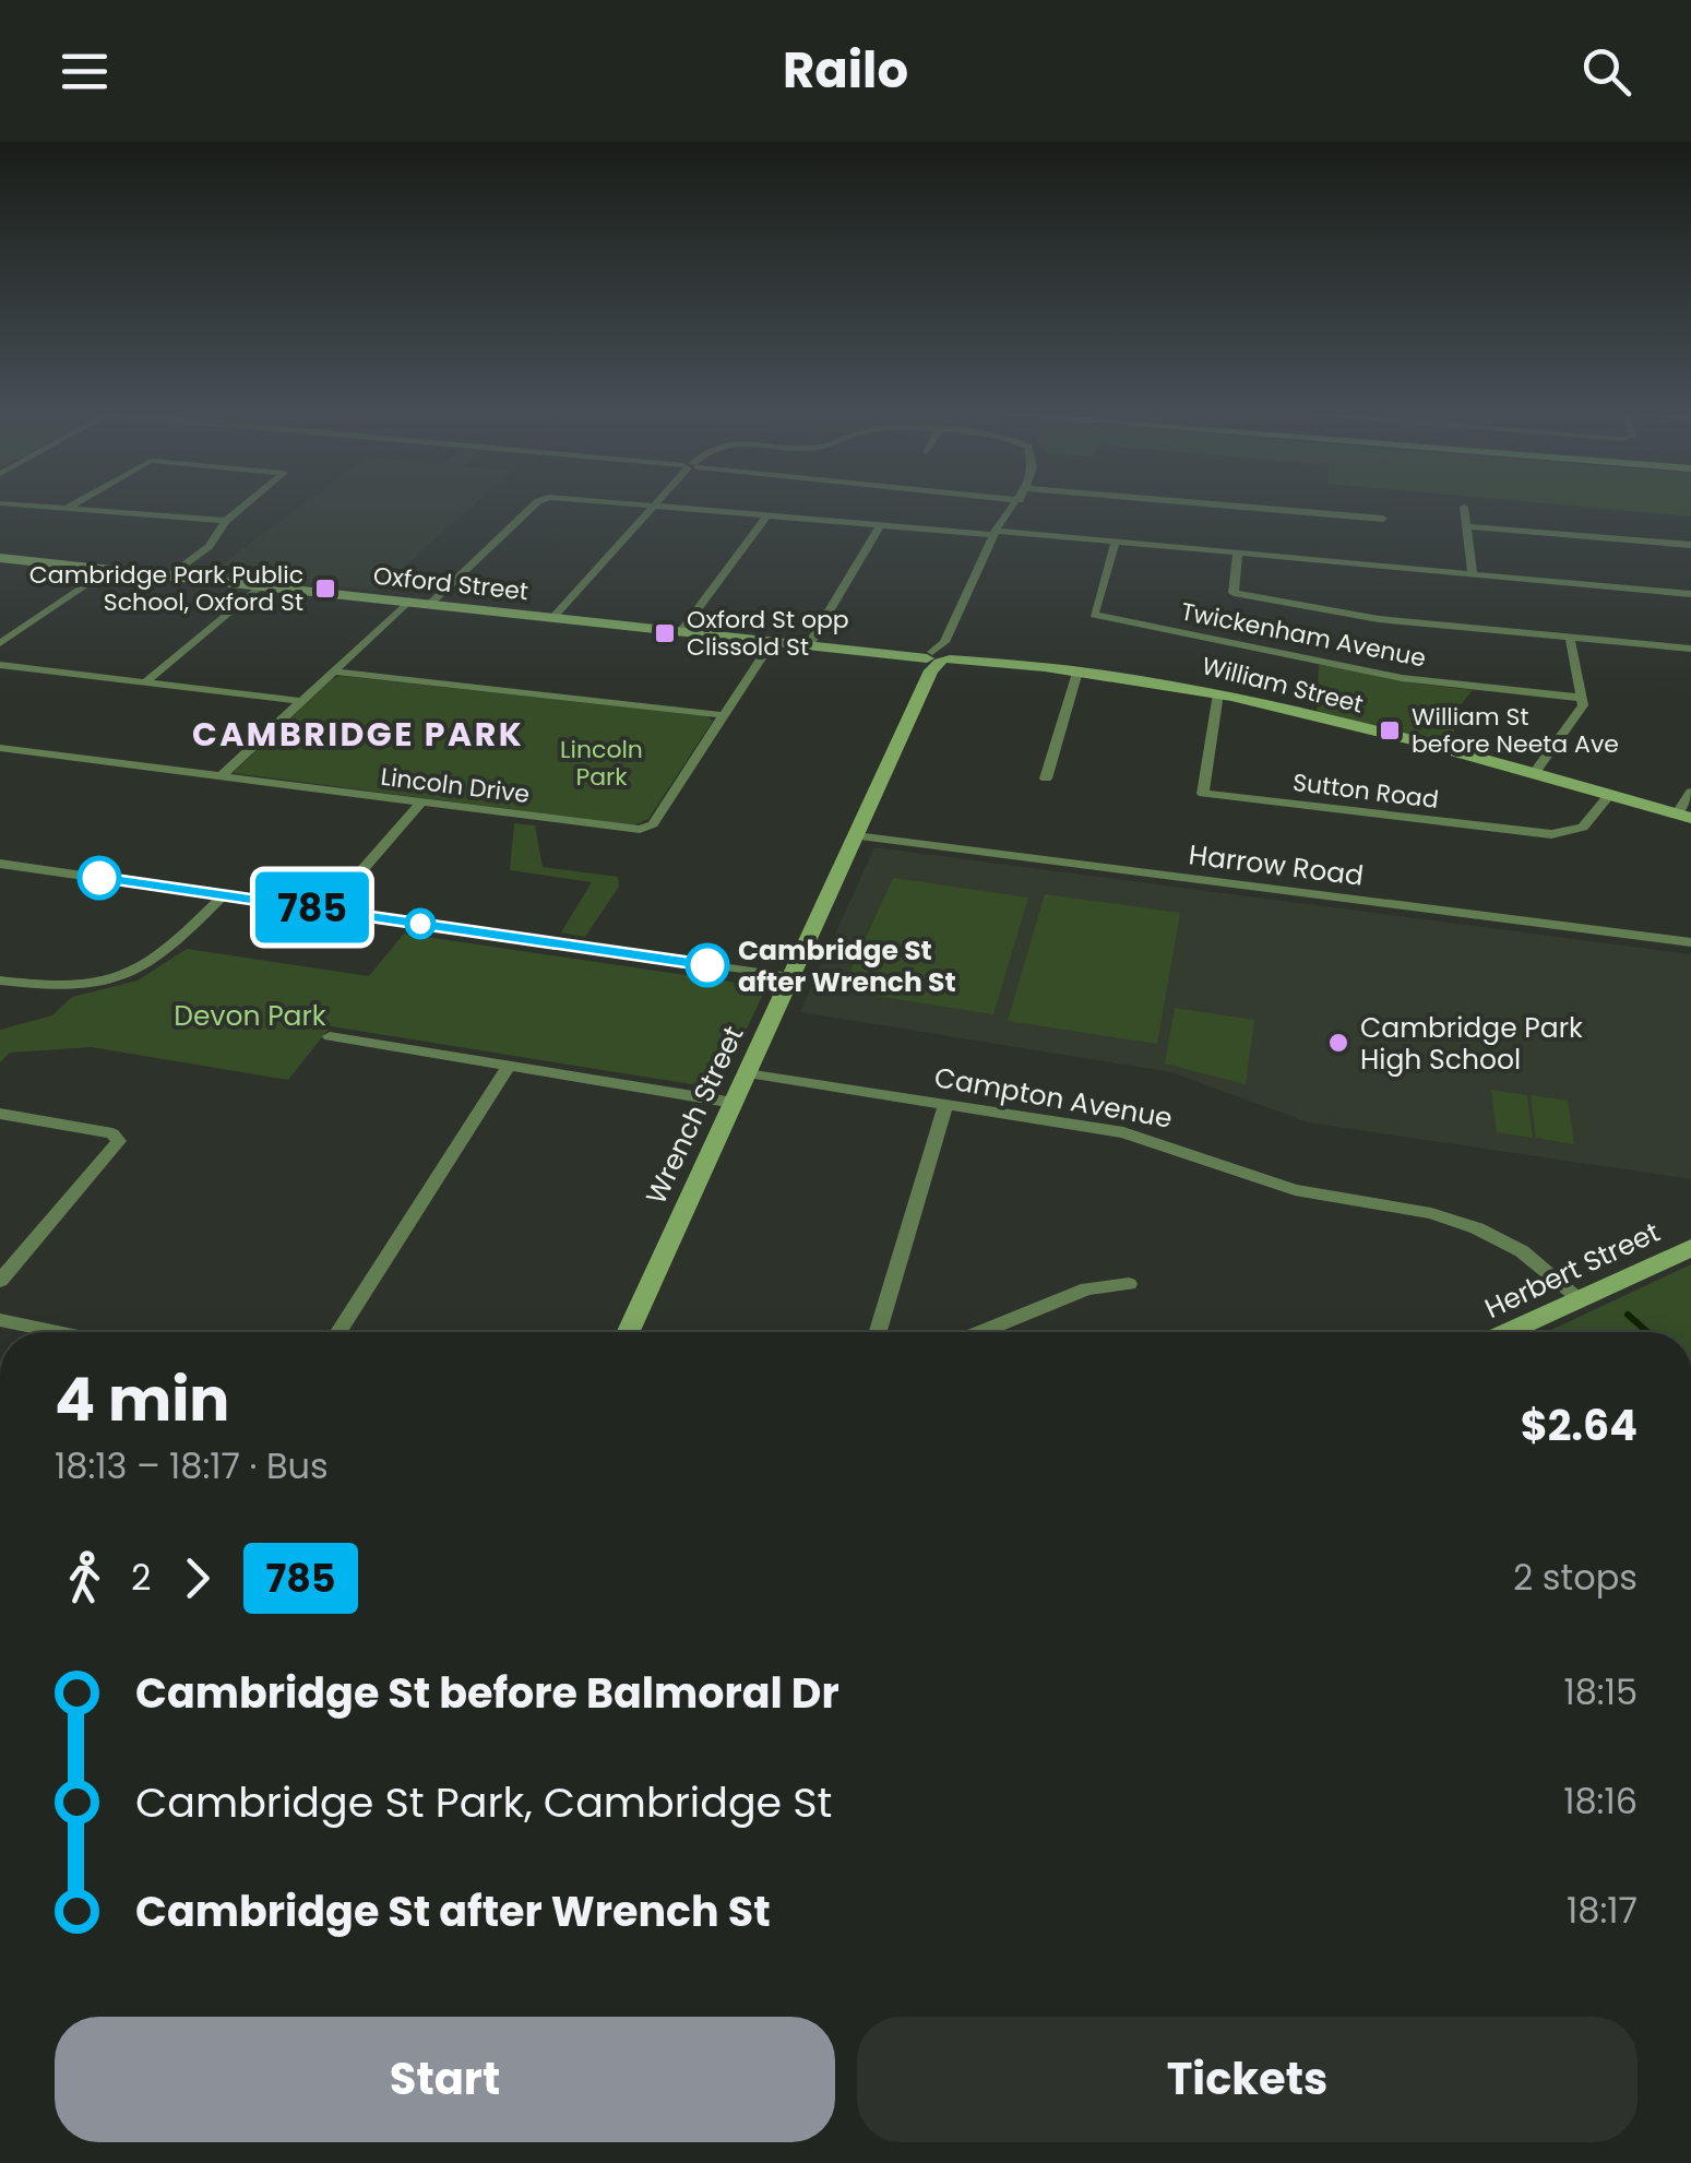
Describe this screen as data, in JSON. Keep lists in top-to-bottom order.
{
  "streets": {
    "street": [
      "Oxford Street",
      "Twickenham Avenue",
      "William Street",
      "Lincoln Drive",
      "Sutton Road",
      "Harrow Road",
      "Campton Avenue",
      "Wrench Street",
      "Herbert Street"
    ]
  },
  "crossings": [
    ["Oxford Street", "William Street"],
    ["Oxford Street", "Wrench Street"],
    ["William Street", "Sutton Road"],
    ["William Street", "Wrench Street"],
    ["Harrow Road", "Wrench Street"],
    ["Campton Avenue", "Wrench Street"],
    ["Campton Avenue", "Herbert Street"]
  ],
  "districts": ["CAMBRIDGE PARK"],
  "parks": ["Lincoln Park", "Devon Park"],
  "places": {
    "transit": ["Cambridge Park Public School, Oxford St", "Oxford St opp Clissold St", "William St before Neeta Ave"],
    "other": ["Cambridge St after Wrench St", "Cambridge Park High School"]
  },
  "lines": ["bus line 785"],
  "page": {
    "header": "Railo",
    "on_map": "785",
    "heading": ["4 min", "18:13 – 18:17 · Bus", "$2.64"],
    "legs": ["2", "785", "2 stops"],
    "list": [
      {
        "name": "Cambridge St before Balmoral Dr",
        "value": "18:15"
      },
      {
        "name": "Cambridge St Park, Cambridge St",
        "value": "18:16"
      },
      {
        "name": "Cambridge St after Wrench St",
        "value": "18:17"
      }
    ],
    "buttons": ["Start", "Tickets"]
  }
}
